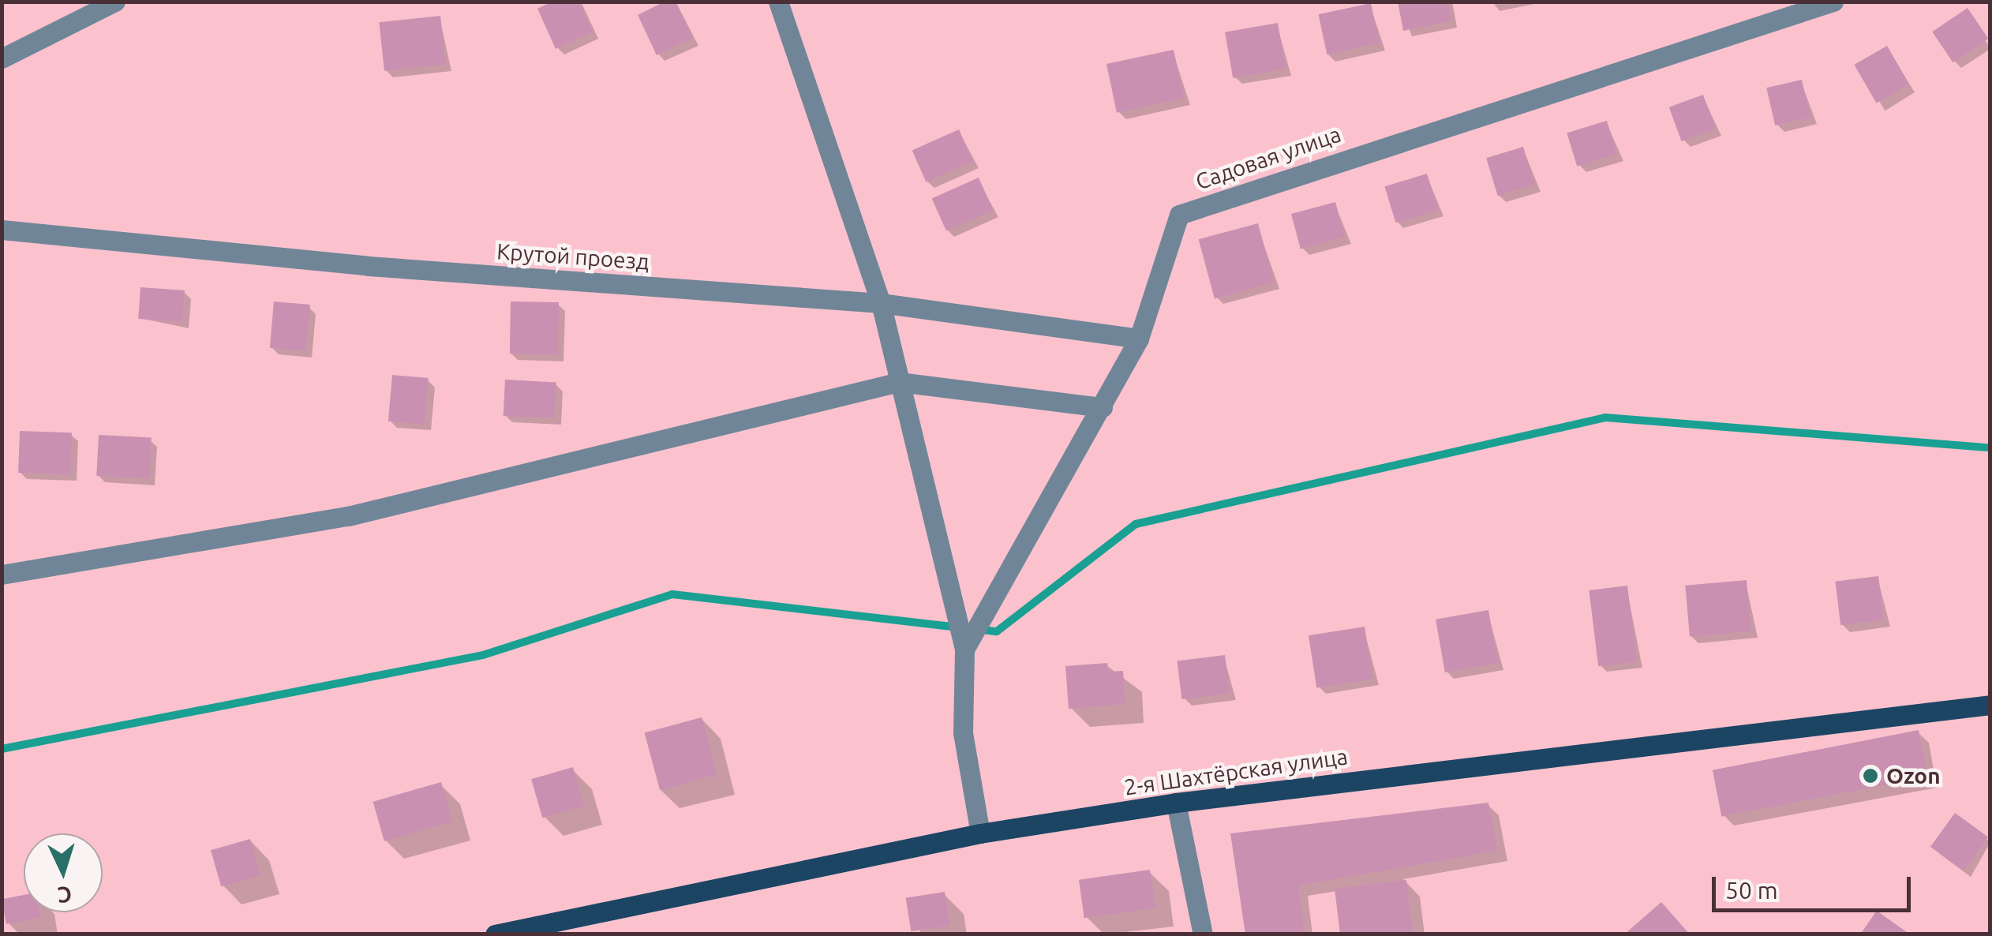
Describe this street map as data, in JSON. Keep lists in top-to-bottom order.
{
  "streets": {
    "main road": ["2-я Шахтёрская улица"],
    "street": ["Садовая улица", "Крутой проезд"]
  },
  "crossings": [
    ["Садовая улица", "Крутой проезд"],
    ["Садовая улица", "2-я Шахтёрская улица"]
  ],
  "places": ["Ozon"],
  "scale_bar": "50 m",
  "north": "bottom"
}
